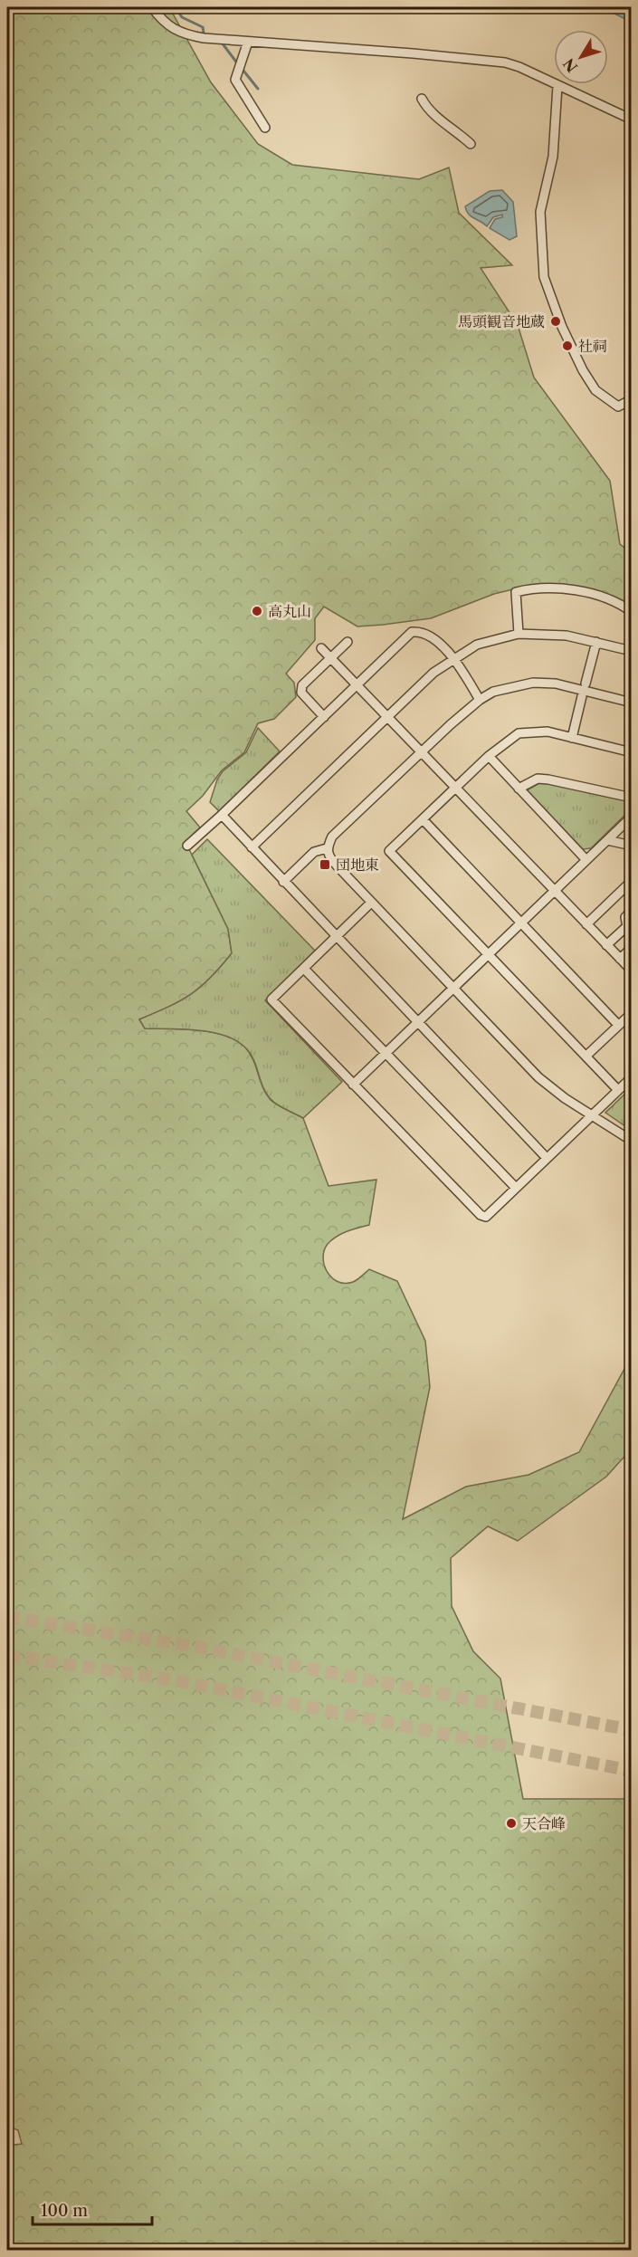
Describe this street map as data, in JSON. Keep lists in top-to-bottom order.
{
  "places": {
    "other": [
      "馬頭観音地蔵",
      "社祠",
      "高丸山",
      "天合峰"
    ],
    "transit": ["団地東"]
  },
  "scale_bar": "100 m",
  "north": "bottom left"
}
